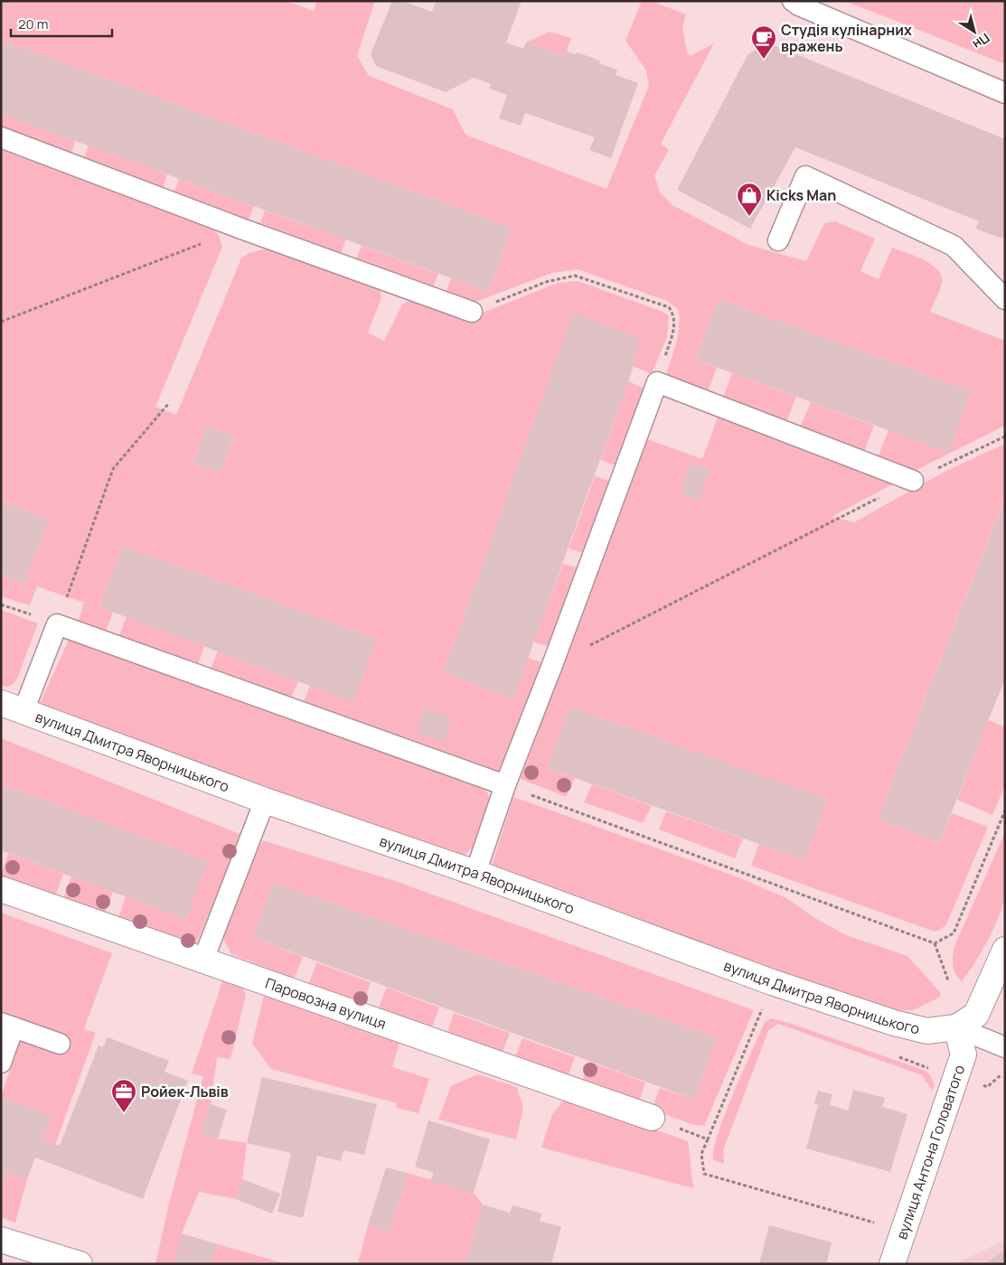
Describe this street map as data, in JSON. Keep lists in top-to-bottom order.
{
  "streets": {
    "street": ["вулиця Дмитра Яворницького", "Паровозна вулиця", "вулиця Антона Головатого"]
  },
  "crossings": [
    ["вулиця Дмитра Яворницького", "вулиця Антона Головатого"]
  ],
  "places": {
    "cafe": ["Студія кулінарних вражень"],
    "shop": ["Kicks Man"],
    "office": ["Ройек-Львів"]
  },
  "scale_bar": "20 m",
  "north": "bottom right"
}
